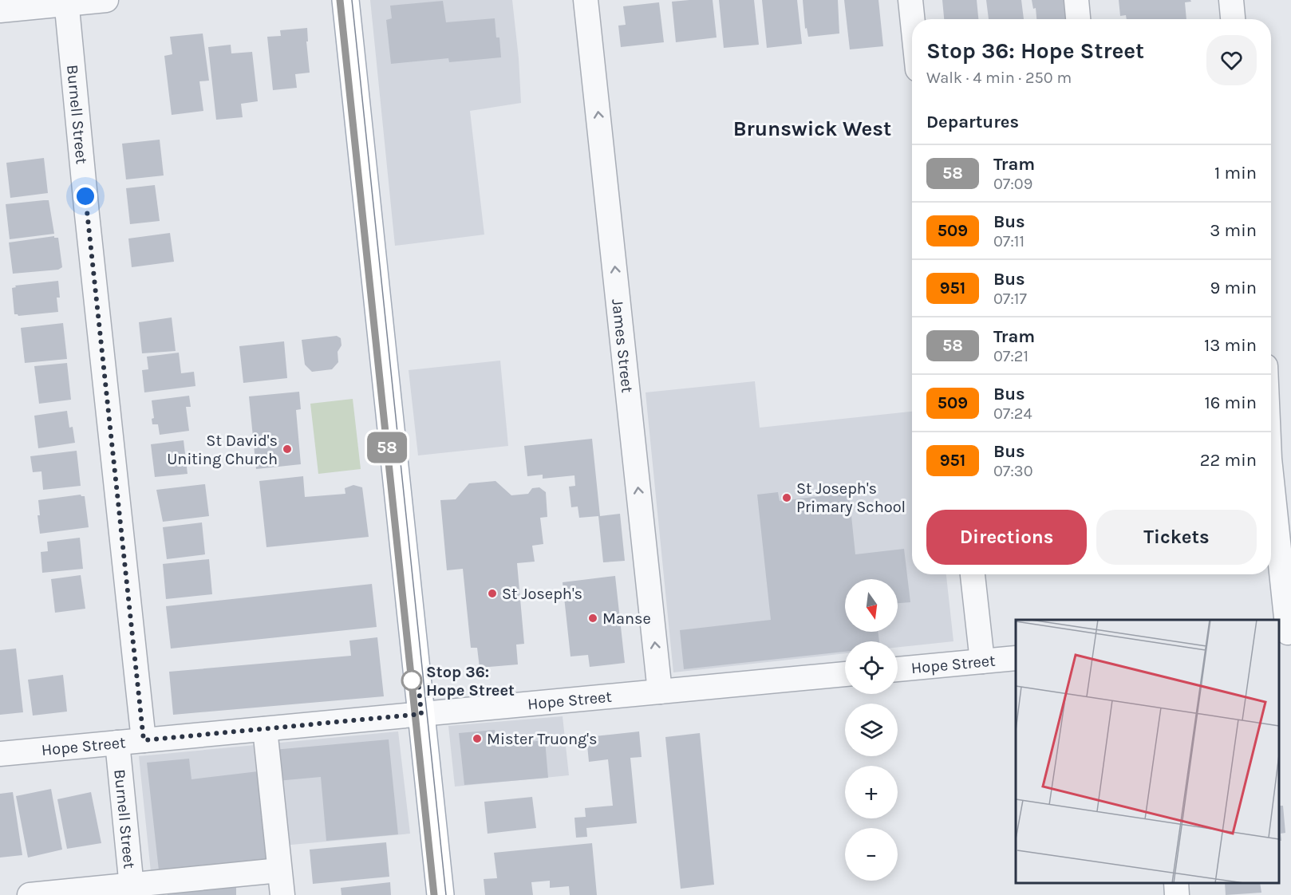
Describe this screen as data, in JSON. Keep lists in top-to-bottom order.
{
  "streets": {
    "street": ["Burnell Street", "James Street", "Hope Street"]
  },
  "crossings": [
    ["Burnell Street", "Hope Street"],
    ["James Street", "Hope Street"]
  ],
  "one_way": ["James Street"],
  "districts": ["Brunswick West"],
  "places": [
    "St David's Uniting Church",
    "St Joseph's Primary School",
    "St Joseph's",
    "Manse",
    "Stop 36: Hope Street",
    "Mister Truong's"
  ],
  "lines": ["tram line 58"],
  "north": "bottom",
  "page": {
    "on_map": "58",
    "heading": [
      ["Stop 36: Hope Street", "Walk · 4 min · 250 m"],
      "Departures"
    ],
    "list": [
      {
        "mark": "58",
        "name": "Tram",
        "note": "07:09",
        "value": "1 min"
      },
      {
        "mark": "509",
        "name": "Bus",
        "note": "07:11",
        "value": "3 min"
      },
      {
        "mark": "951",
        "name": "Bus",
        "note": "07:17",
        "value": "9 min"
      },
      {
        "mark": "58",
        "name": "Tram",
        "note": "07:21",
        "value": "13 min"
      },
      {
        "mark": "509",
        "name": "Bus",
        "note": "07:24",
        "value": "16 min"
      },
      {
        "mark": "951",
        "name": "Bus",
        "note": "07:30",
        "value": "22 min"
      }
    ],
    "buttons": ["Directions", "Tickets"],
    "map_buttons": ["+", "−"]
  }
}
